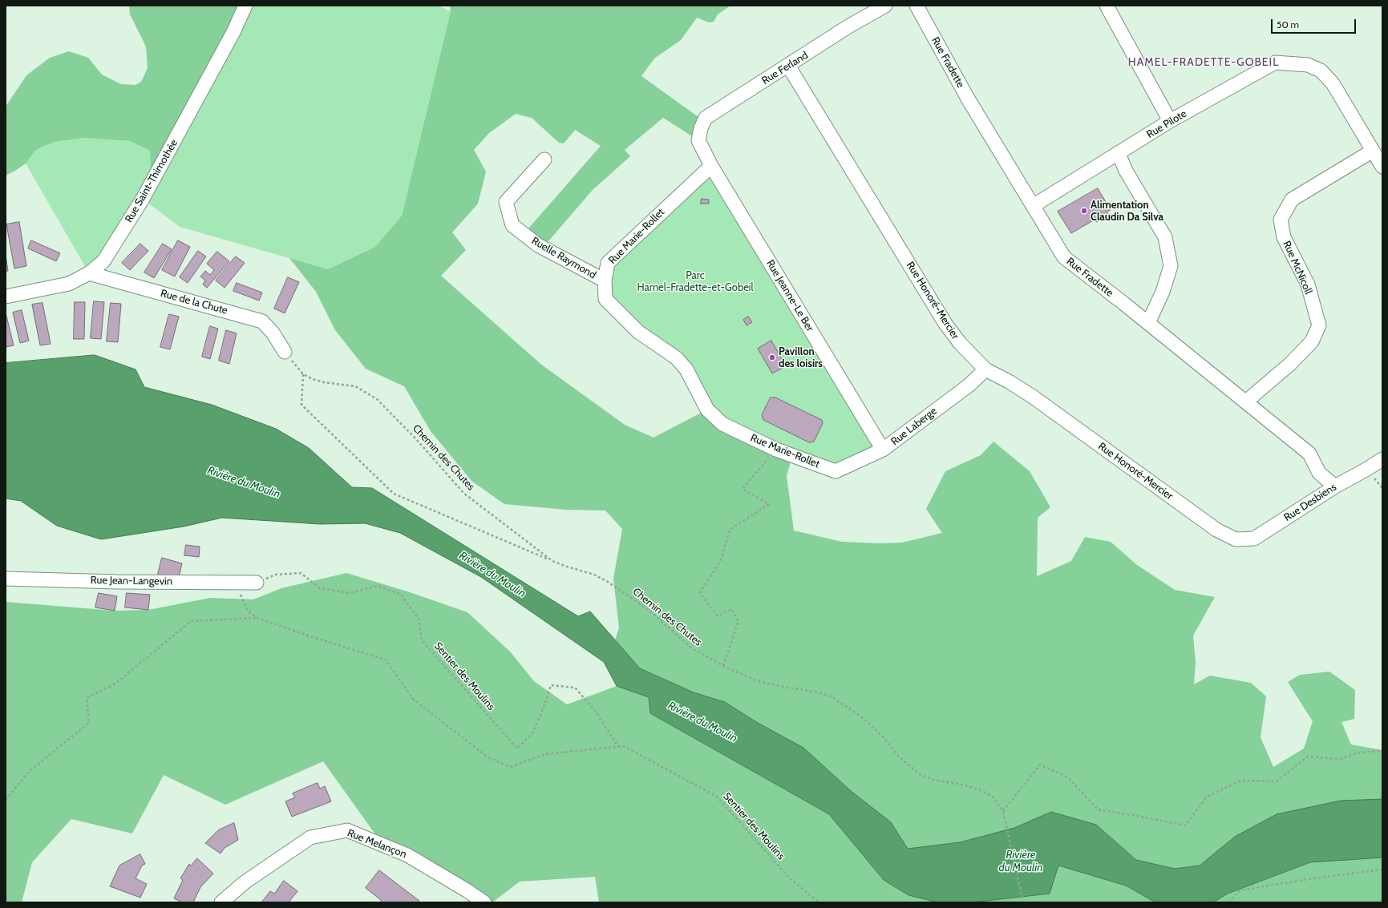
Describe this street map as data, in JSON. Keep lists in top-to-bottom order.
{
  "streets": {
    "street": [
      "Rue Fradette",
      "Rue Ferland",
      "Rue Pilote",
      "Rue Saint-Thimothée",
      "Rue Marie-Rollet",
      "Ruelle Raymond",
      "Rue McNicoll",
      "Rue Jeanne-Le Ber",
      "Rue Honoré-Mercier",
      "Rue de la Chute",
      "Rue Laberge",
      "Rue Desbiens",
      "Rue Jean-Langevin",
      "Rue Melançon"
    ],
    "path": ["Chemin des Chutes", "Sentier des Moulins"]
  },
  "crossings": [
    ["Rue Fradette", "Rue Pilote"],
    ["Rue Fradette", "Rue McNicoll"],
    ["Rue Fradette", "Rue Desbiens"],
    ["Rue Ferland", "Rue Jeanne-Le Ber"],
    ["Rue Ferland", "Rue Honoré-Mercier"],
    ["Rue Pilote", "Rue McNicoll"],
    ["Rue Saint-Thimothée", "Rue de la Chute"],
    ["Rue Marie-Rollet", "Ruelle Raymond"],
    ["Rue Marie-Rollet", "Rue Jeanne-Le Ber"],
    ["Rue Marie-Rollet", "Rue Laberge"],
    ["Rue Jeanne-Le Ber", "Rue Laberge"],
    ["Rue Honoré-Mercier", "Rue Laberge"],
    ["Rue Honoré-Mercier", "Rue Desbiens"],
    ["Rue de la Chute", "Chemin des Chutes"],
    ["Rue Jean-Langevin", "Sentier des Moulins"]
  ],
  "districts": ["HAMEL-FRADETTE-GOBEIL"],
  "water": ["Rivière du Moulin"],
  "parks": ["Parc Hamel-Fradette-et-Gobeil"],
  "places": ["Alimentation Claudin Da Silva", "Pavillon des loisirs"],
  "scale_bar": "50 m"
}
